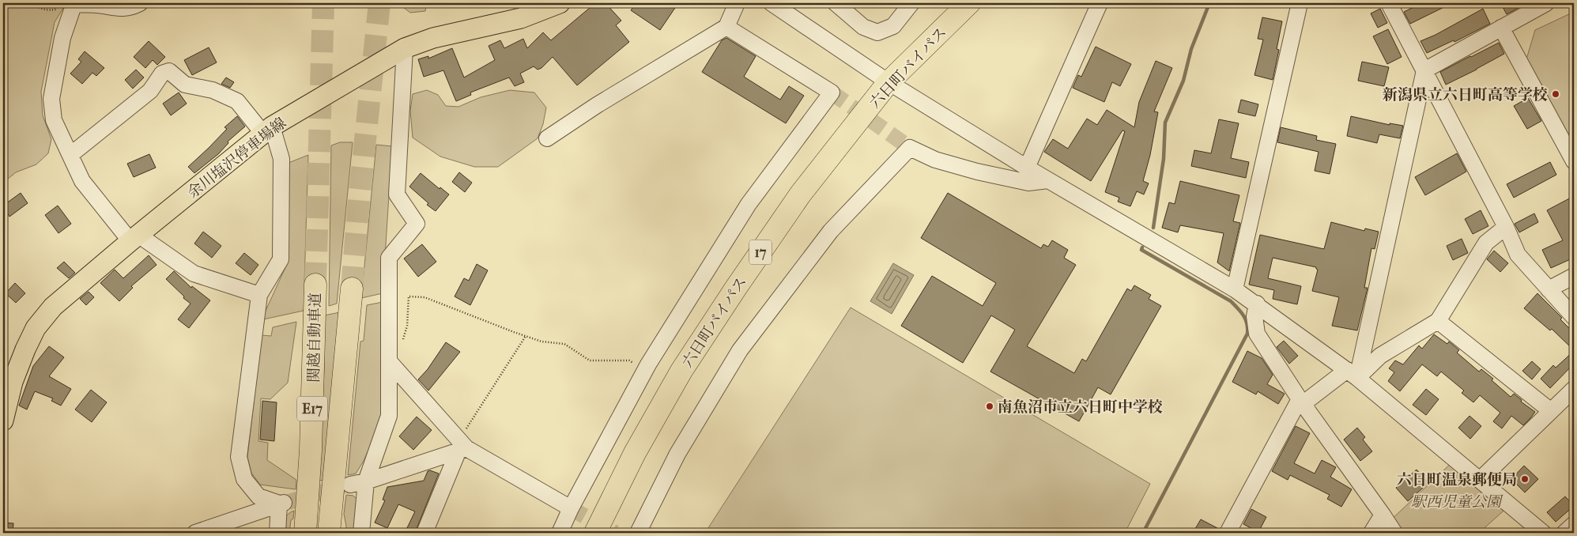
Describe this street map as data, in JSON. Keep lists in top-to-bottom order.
{
  "streets": {
    "highway": [
      "六日町バイパス",
      "17",
      "関越自動車道",
      "E17"
    ],
    "main road": ["余川塩沢停車場線"]
  },
  "parks": ["駅西児童公園"],
  "places": ["新潟県立六日町高等学校", "南魚沼市立六日町中学校", "六日町温泉郵便局"]
}
